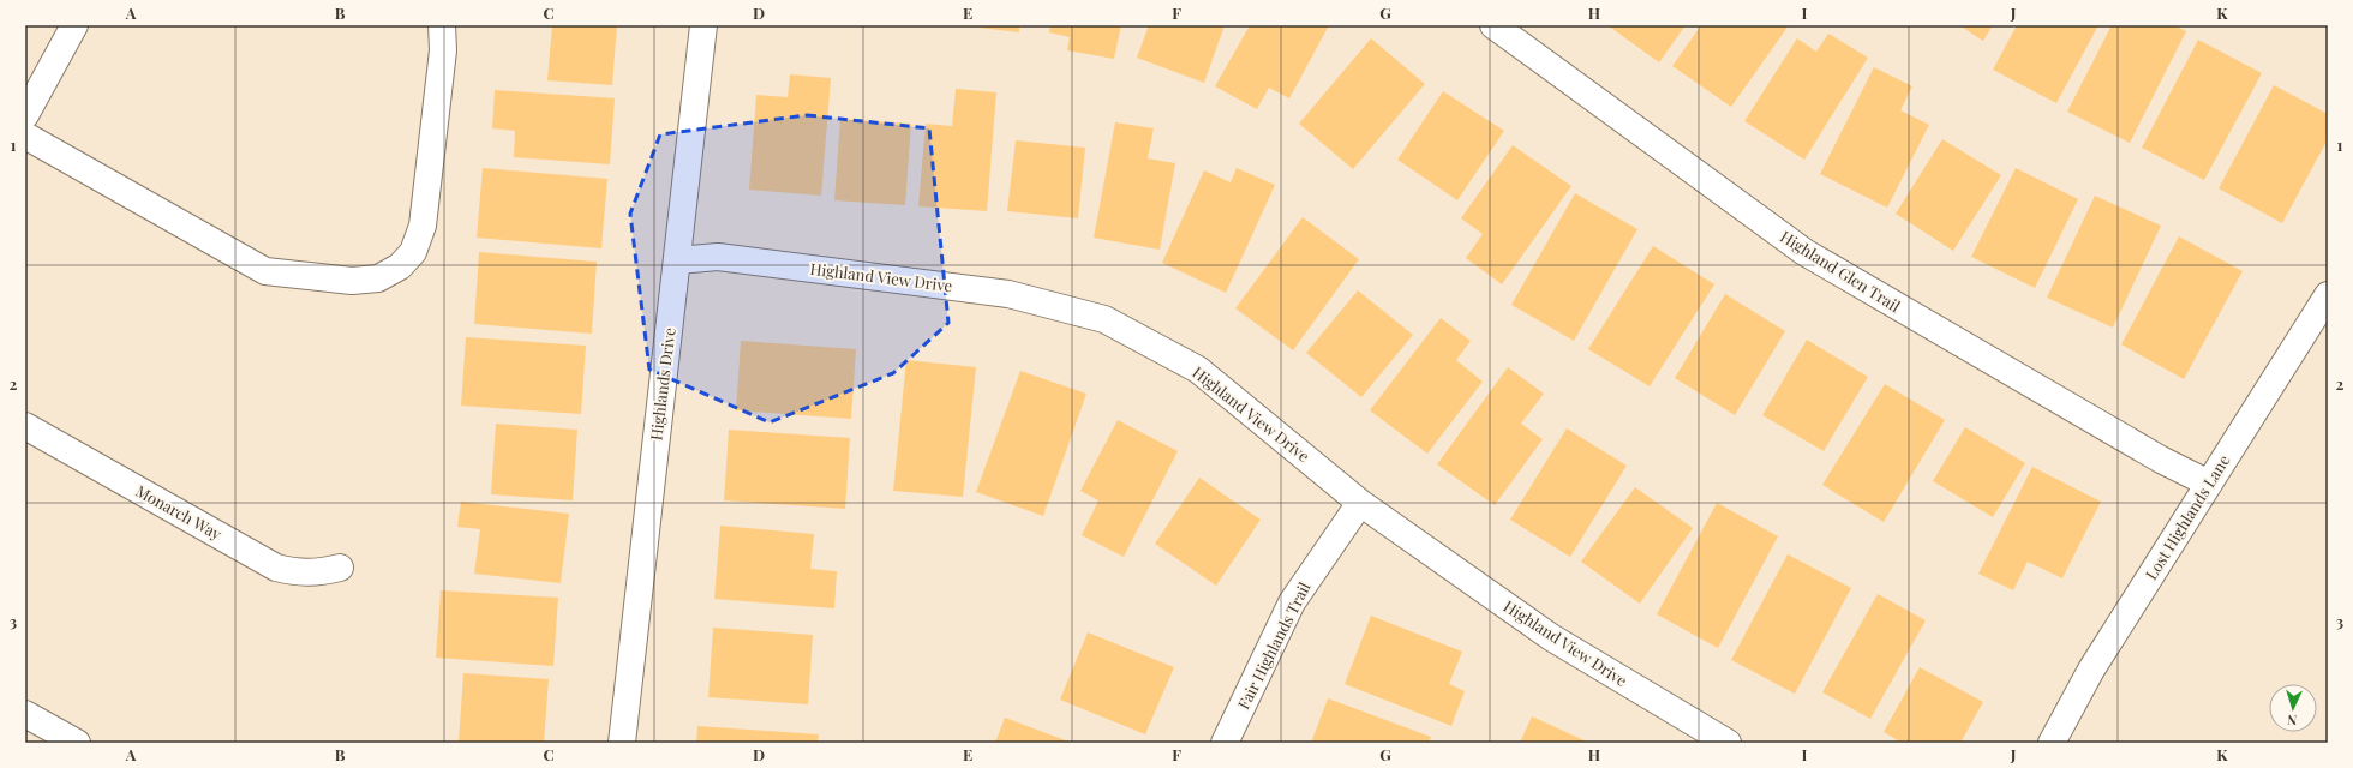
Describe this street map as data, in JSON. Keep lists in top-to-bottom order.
{
  "streets": {
    "street": [
      "Highland Glen Trail",
      "Highland View Drive",
      "Highlands Drive",
      "Monarch Way",
      "Lost Highlands Lane",
      "Fair Highlands Trail"
    ]
  },
  "crossings": [
    ["Highland Glen Trail", "Lost Highlands Lane"],
    ["Highland View Drive", "Highlands Drive"],
    ["Highland View Drive", "Fair Highlands Trail"]
  ],
  "north": "bottom",
  "grid": {
    "columns": [
      "A",
      "B",
      "C",
      "D",
      "E",
      "F",
      "G",
      "H",
      "I",
      "J",
      "K"
    ],
    "rows": ["1", "2", "3"]
  }
}
